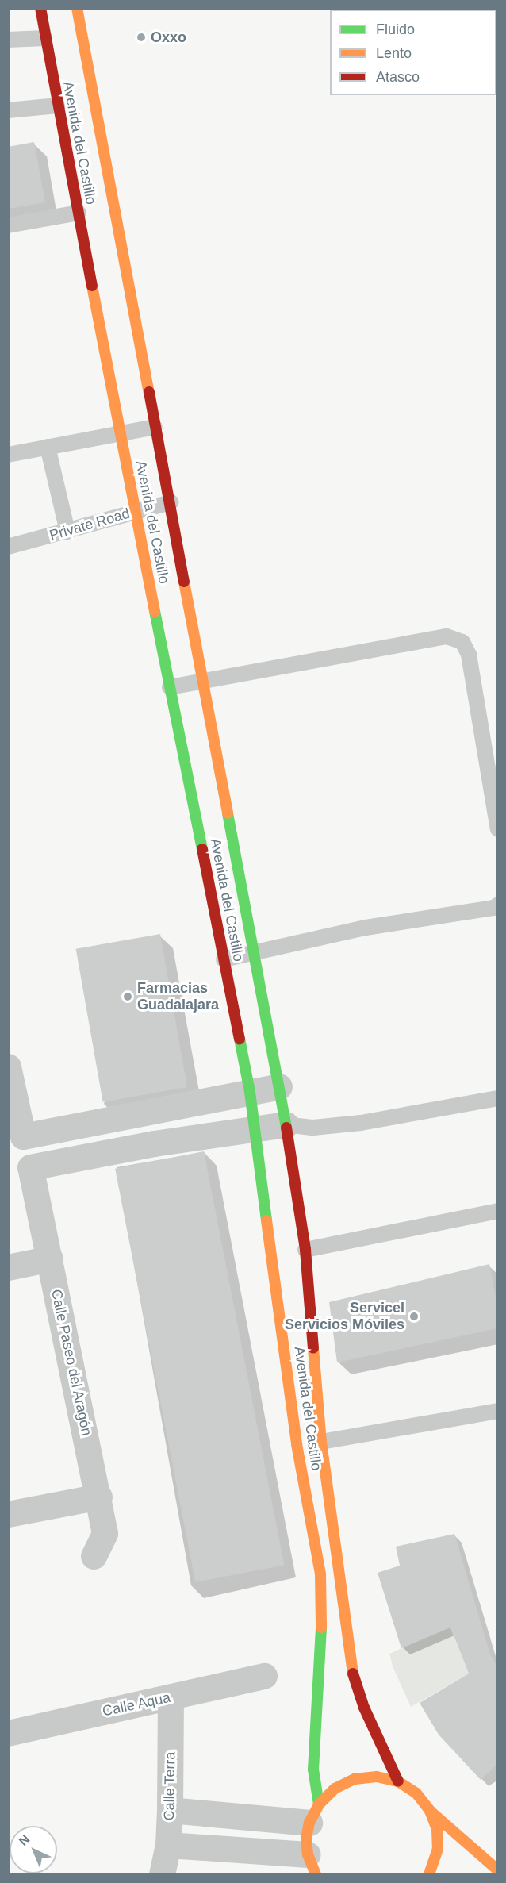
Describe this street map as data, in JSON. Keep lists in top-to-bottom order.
{
  "streets": {
    "main road": ["Avenida del Castillo"],
    "street": ["Calle Paseo del Aragón", "Calle Aqua", "Calle Terra"],
    "lane": ["Private Road"]
  },
  "crossings": [
    ["Avenida del Castillo", "Private Road"],
    ["Calle Aqua", "Calle Terra"]
  ],
  "places": ["Oxxo", "Farmacias Guadalajara", "Servicel Servicios Móviles"],
  "legend": ["Fluido", "Lento", "Atasco"],
  "north": "top left"
}
